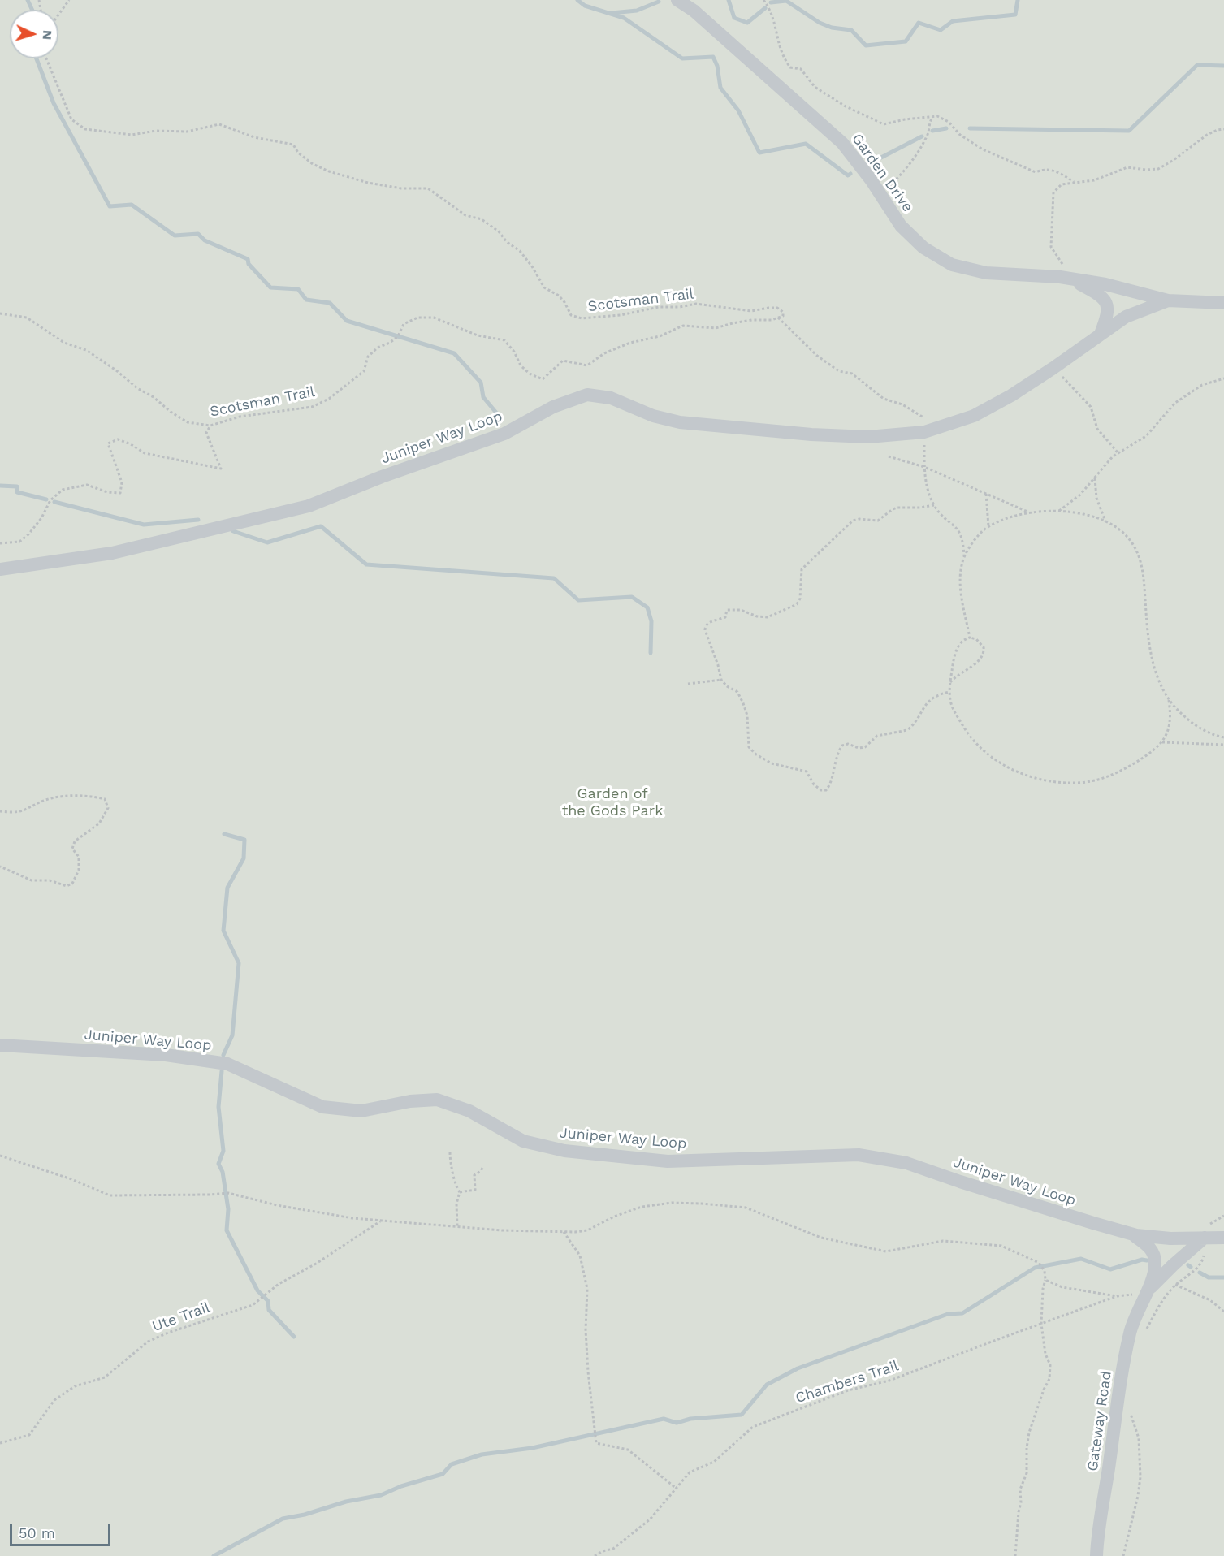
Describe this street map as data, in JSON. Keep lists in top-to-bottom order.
{
  "streets": {
    "street": ["Garden Drive", "Juniper Way Loop", "Gateway Road"],
    "path": ["Scotsman Trail", "Ute Trail", "Chambers Trail"]
  },
  "crossings": [
    ["Garden Drive", "Juniper Way Loop"],
    ["Juniper Way Loop", "Gateway Road"],
    ["Chambers Trail", "Gateway Road"]
  ],
  "parks": ["Garden of the Gods Park"],
  "scale_bar": "50 m",
  "north": "right"
}
